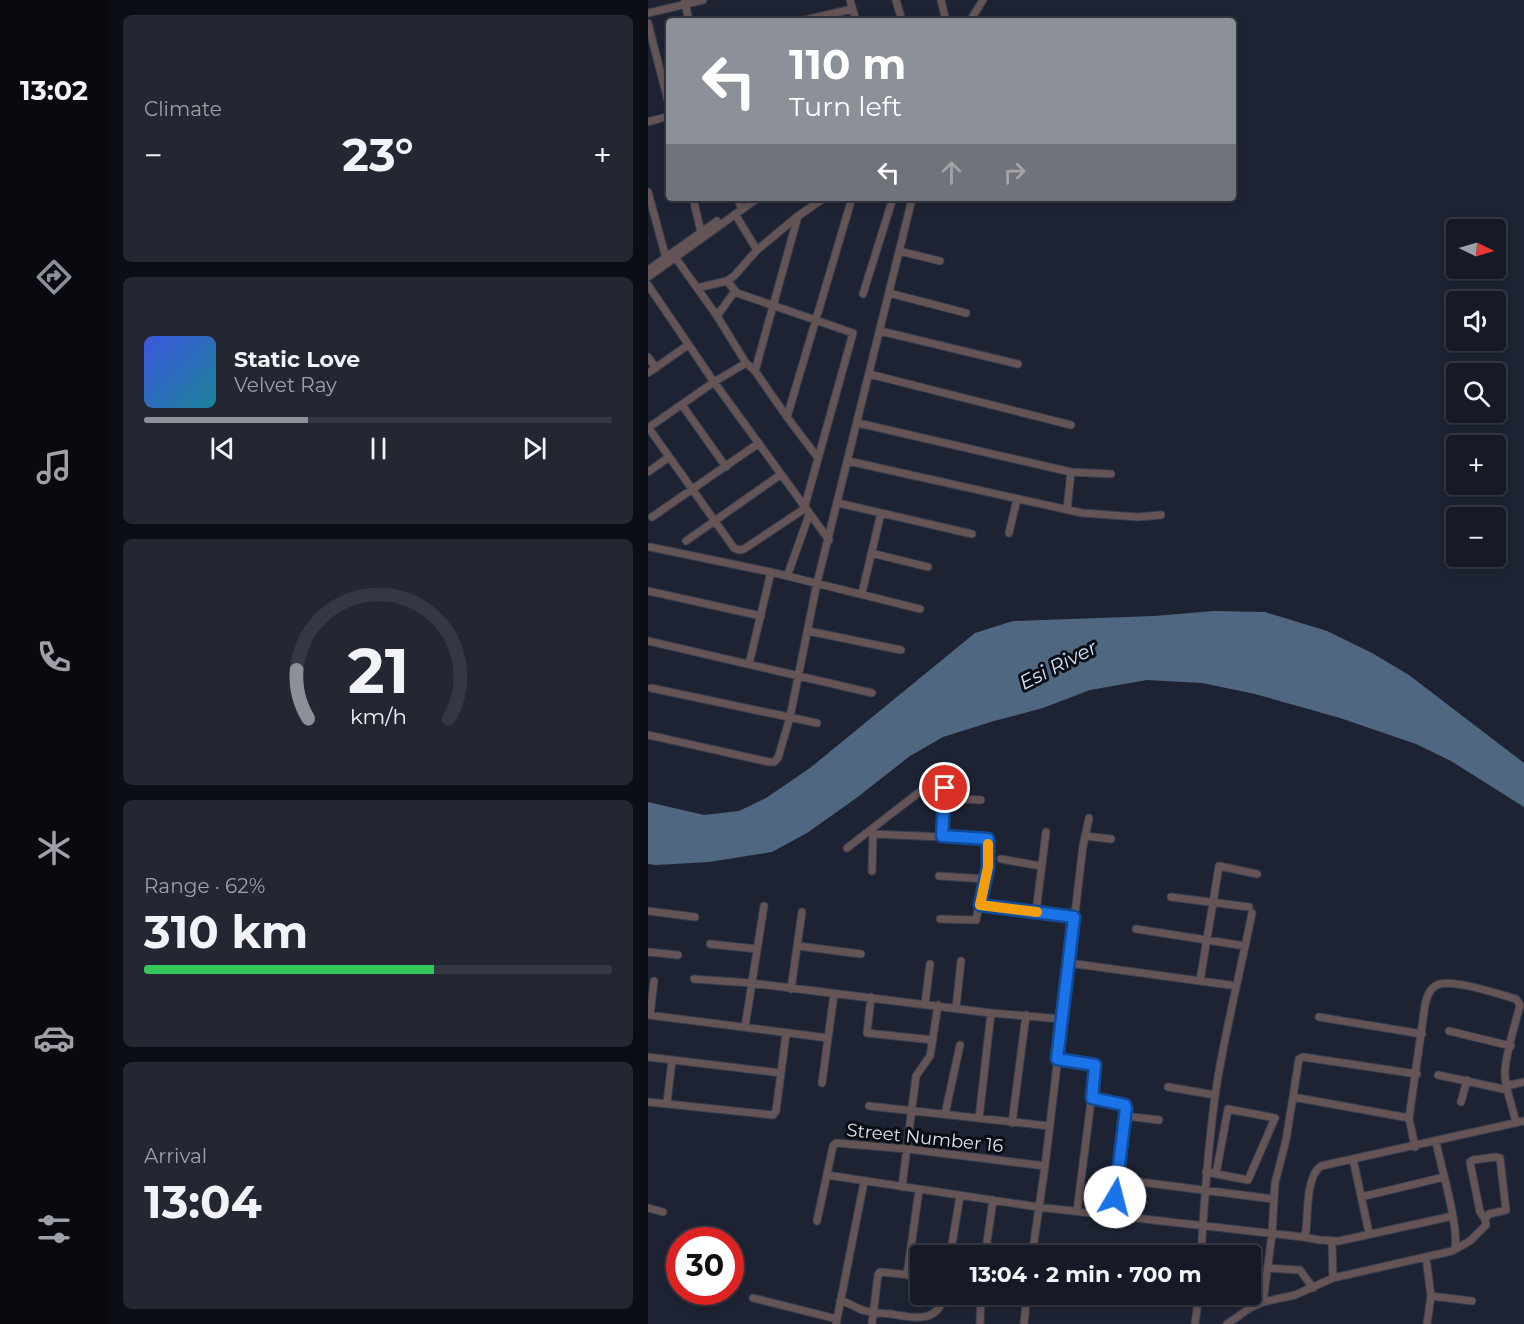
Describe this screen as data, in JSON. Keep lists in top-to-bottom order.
{
  "streets": {
    "street": ["Street Number 16"]
  },
  "water": ["Esi River"],
  "north": "right",
  "page": {
    "tabs": "13:02",
    "tile": [
      "Climate",
      ["Range · 62%", "310 km"],
      ["Arrival", "13:04"]
    ],
    "turn": ["110 m", "Turn left"],
    "heat": ["−", "23°", "+"],
    "map_buttons": ["+", "−"],
    "song": ["Static Love", "Velvet Ray"],
    "limit": "30",
    "trip": "13:04 · 2 min · 700 m",
    "gauge": ["21", "km/h"]
  }
}
